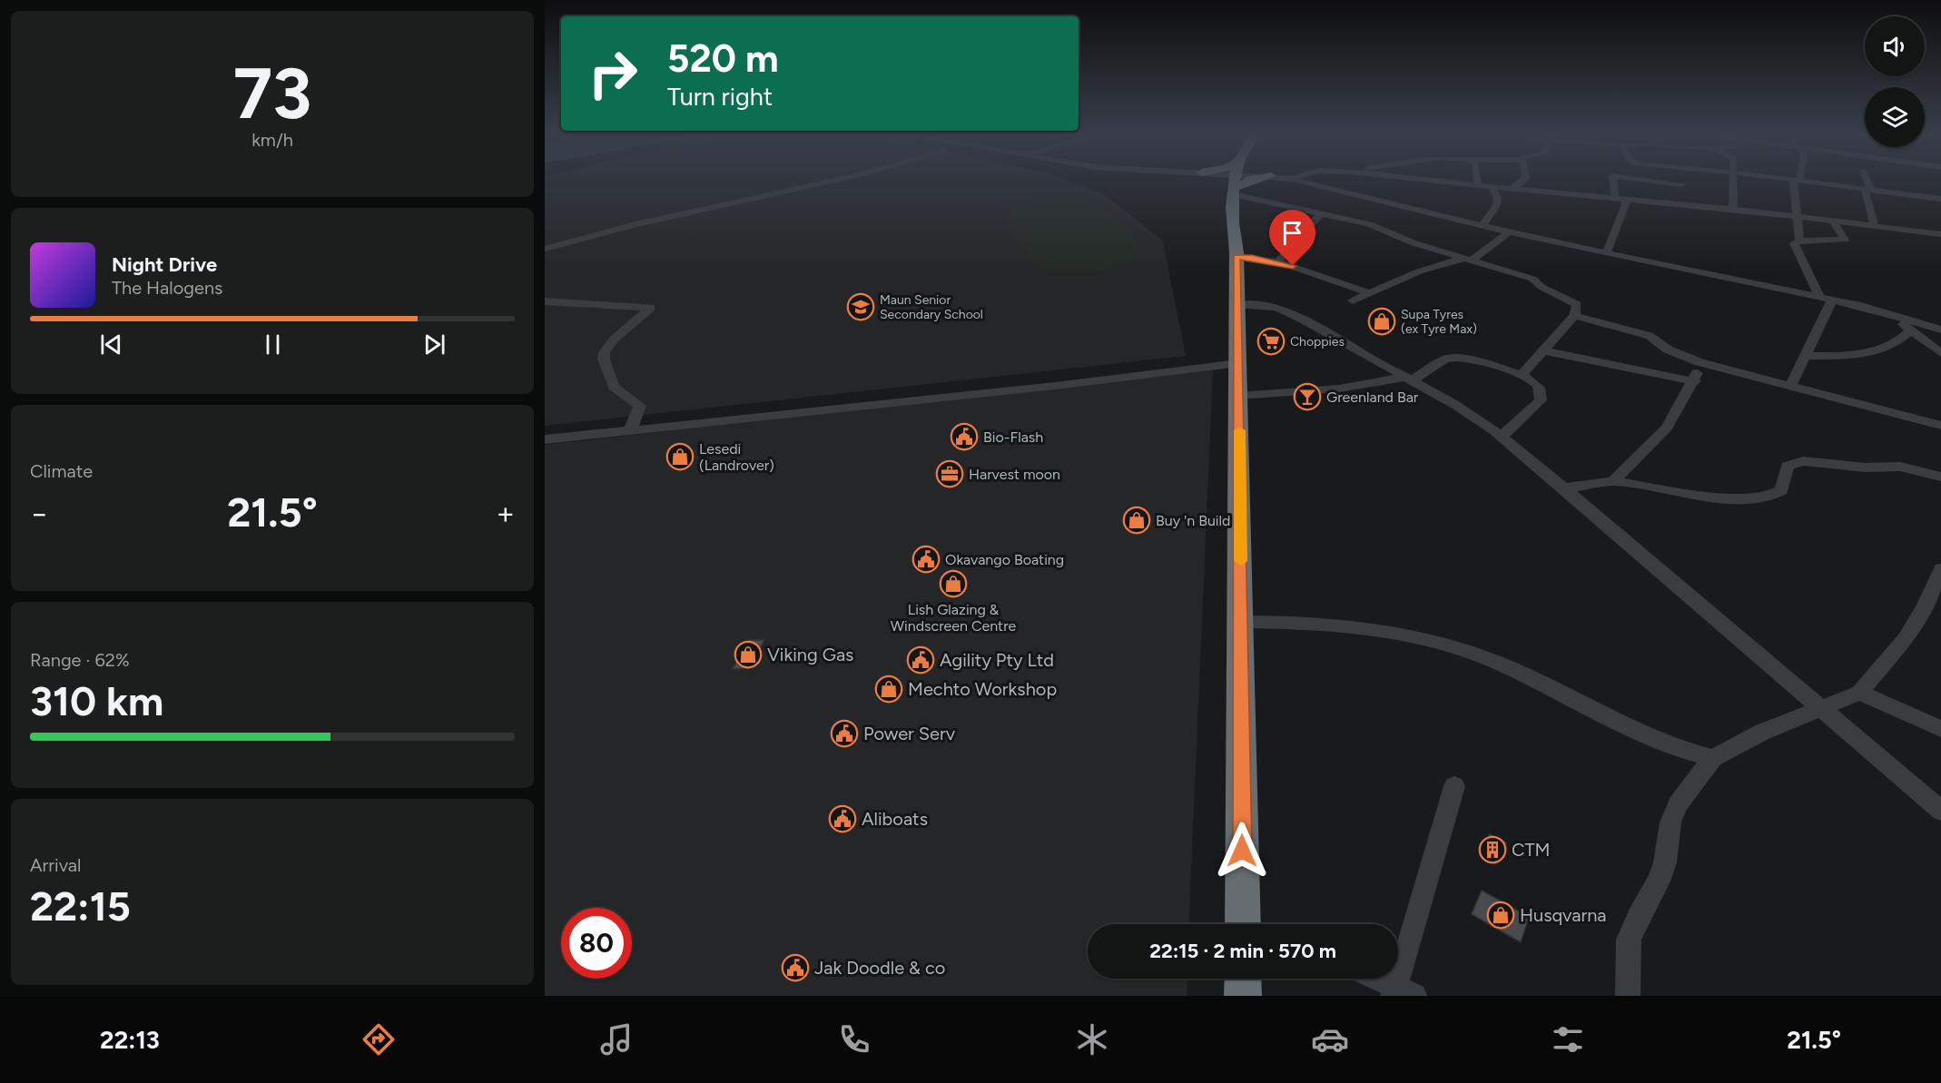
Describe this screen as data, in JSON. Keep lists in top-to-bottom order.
{
  "places": {
    "school or university": ["Maun Senior Secondary School"],
    "shop": [
      "Supa Tyres (ex Tyre Max)",
      "Lesedi (Landrover)",
      "Buy 'n Build",
      "Lish Glazing & Windscreen Centre",
      "Viking Gas",
      "Mechto Workshop",
      "Husqvarna"
    ],
    "supermarket": ["Choppies"],
    "bar": ["Greenland Bar"],
    "public building": [
      "Bio-Flash",
      "Okavango Boating",
      "Agility Pty Ltd",
      "Power Serv",
      "Aliboats",
      "Jak Doodle & co"
    ],
    "office": ["Harvest moon"],
    "building": ["CTM"]
  },
  "page": {
    "tile": [
      ["73", "km/h"],
      "Climate",
      ["Range · 62%", "310 km"],
      ["Arrival", "22:15"]
    ],
    "turn": ["520 m", "Turn right"],
    "song": ["Night Drive", "The Halogens"],
    "heat": ["−", "21.5°", "+"],
    "limit": "80",
    "trip": "22:15 · 2 min · 570 m",
    "tabs": ["22:13", "21.5°"]
  }
}
